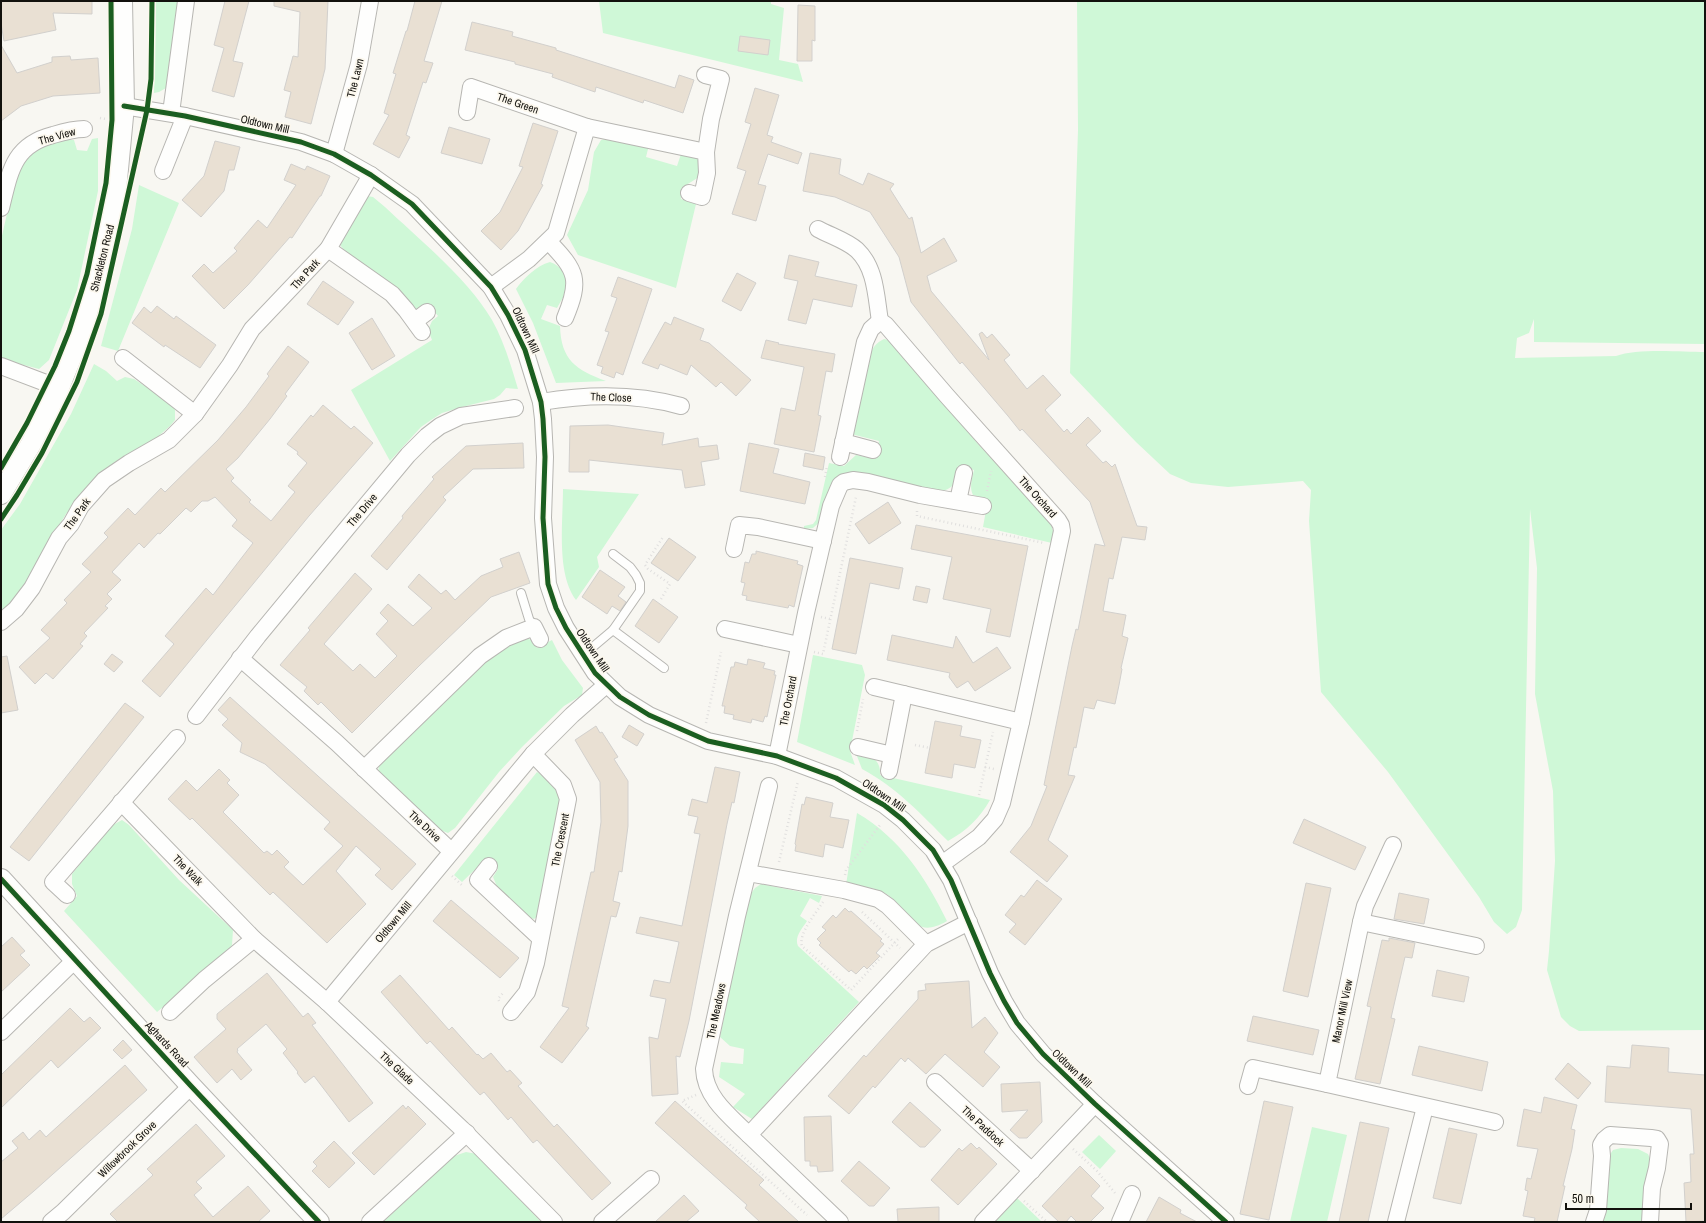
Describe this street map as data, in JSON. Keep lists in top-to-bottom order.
{
  "streets": {
    "street": [
      "The Lawn",
      "The Green",
      "Oldtown Mill",
      "The View",
      "Shackleton Road",
      "The Park",
      "The Close",
      "The Orchard",
      "The Drive",
      "The Crescent",
      "The Walk",
      "The Meadows",
      "Manor Mill View",
      "Aghards Road",
      "The Glade",
      "The Paddock",
      "Willowbrook Grove"
    ]
  },
  "crossings": [
    ["The Lawn", "Oldtown Mill"],
    ["Oldtown Mill", "Shackleton Road"],
    ["Oldtown Mill", "The Park"],
    ["Oldtown Mill", "The Close"],
    ["Oldtown Mill", "The Orchard"],
    ["Oldtown Mill", "The Drive"],
    ["Oldtown Mill", "The Crescent"],
    ["Oldtown Mill", "The Walk"],
    ["Oldtown Mill", "The Glade"],
    ["The Walk", "The Glade"],
    ["Aghards Road", "Willowbrook Grove"]
  ],
  "scale_bar": "50 m"
}
